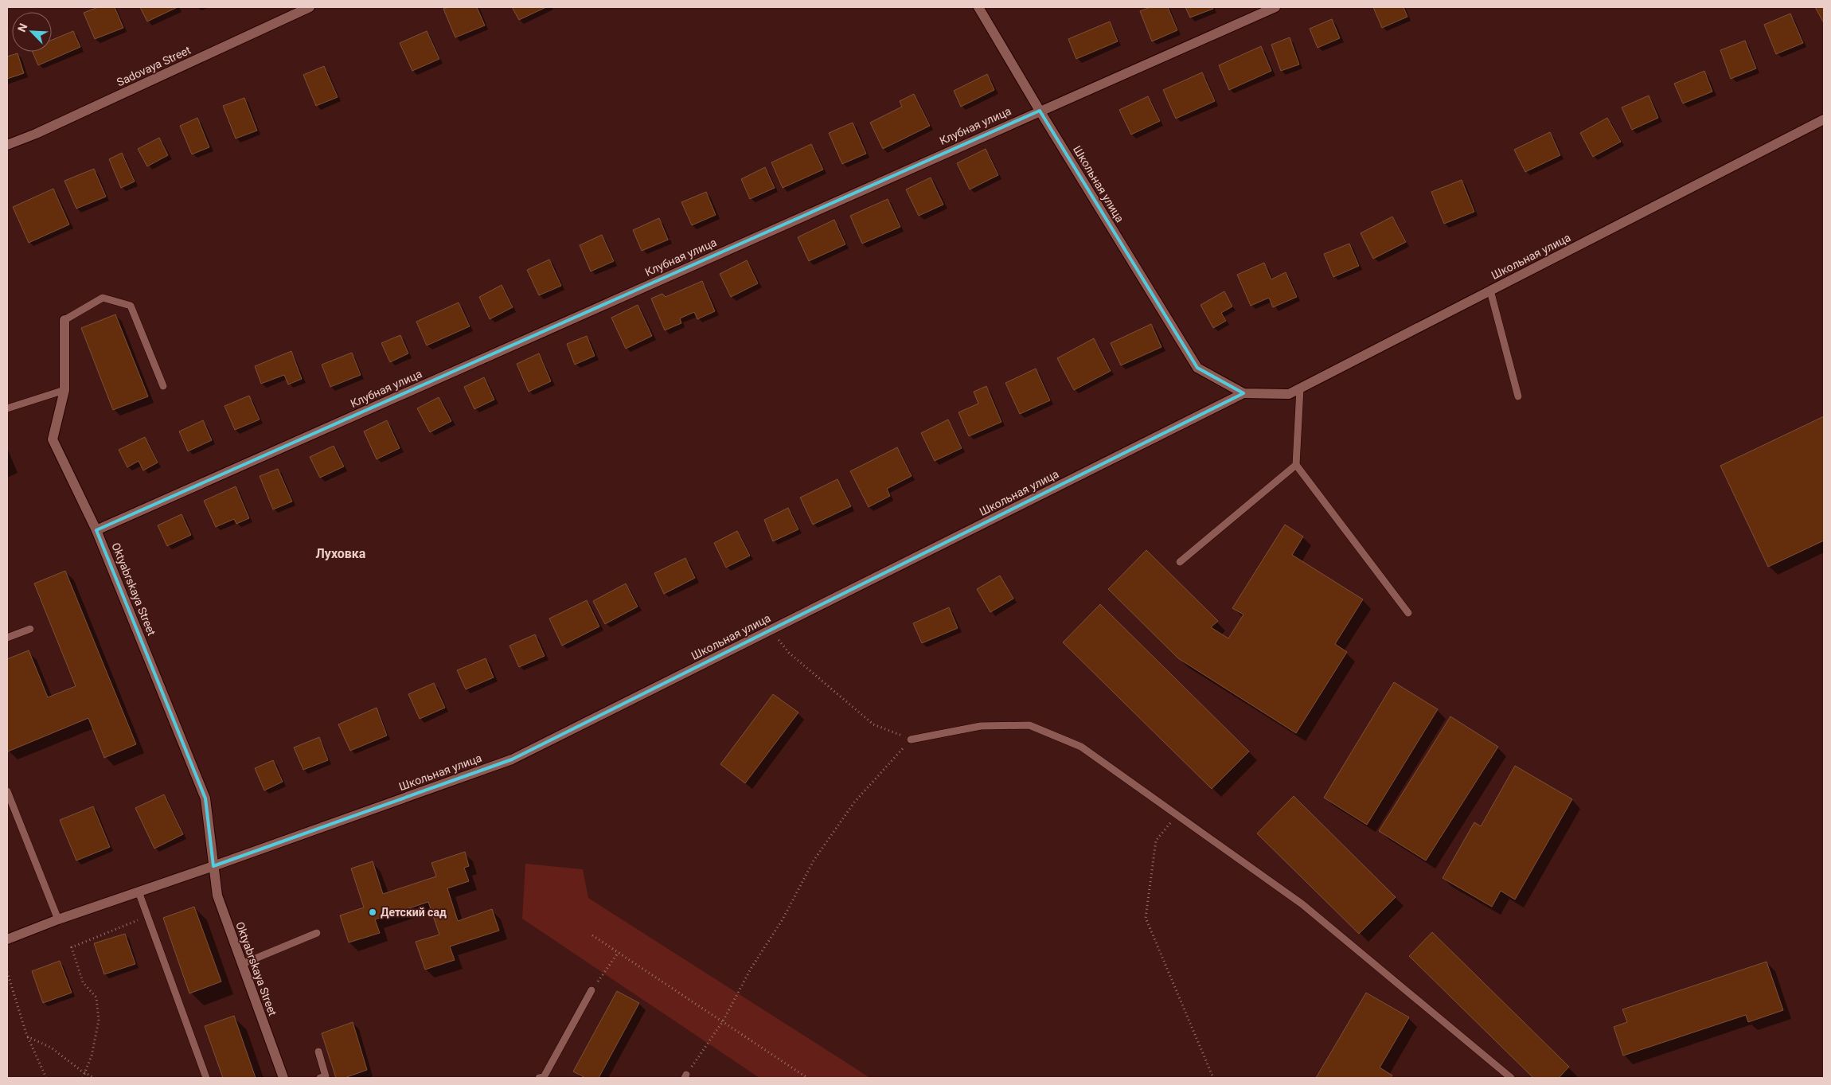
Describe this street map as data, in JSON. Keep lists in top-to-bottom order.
{
  "streets": {
    "street": [
      "Sadovaya Street",
      "Клубная улица",
      "Школьная улица",
      "Oktyabrskaya Street"
    ]
  },
  "crossings": [
    ["Клубная улица", "Школьная улица"],
    ["Клубная улица", "Oktyabrskaya Street"],
    ["Школьная улица", "Oktyabrskaya Street"]
  ],
  "districts": ["Луховка"],
  "places": ["Детский сад"],
  "north": "top left"
}
